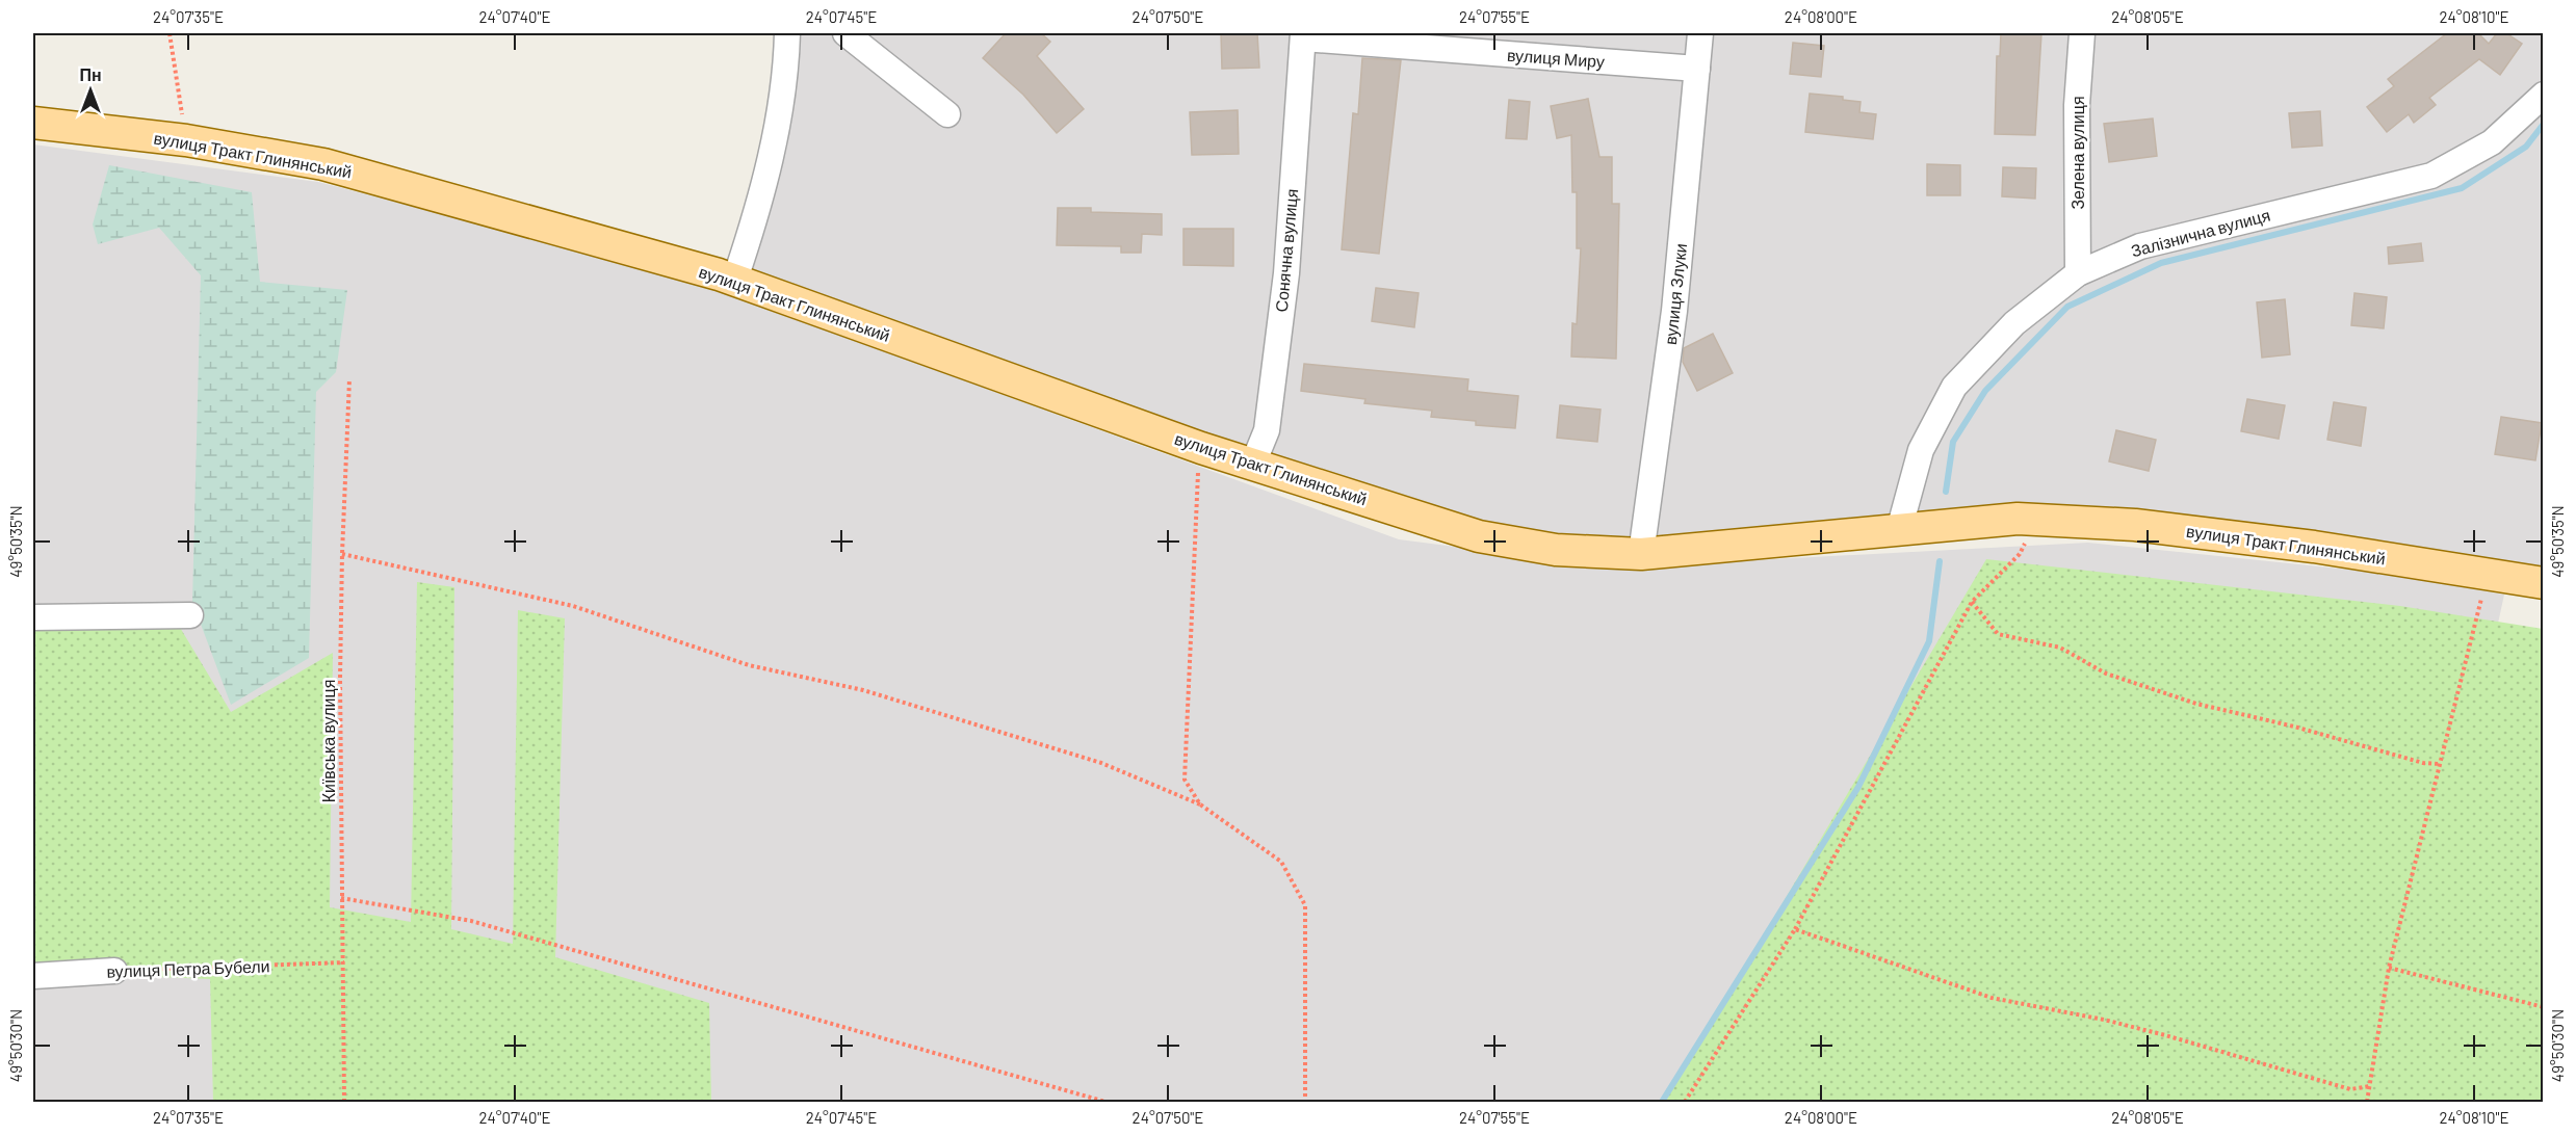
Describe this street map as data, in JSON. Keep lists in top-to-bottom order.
{
  "streets": {
    "main road": ["вулиця Тракт Глинянський"],
    "street": [
      "вулиця Миру",
      "Зелена вулиця",
      "Залізнична вулиця",
      "Сонячна вулиця",
      "вулиця Злуки",
      "вулиця Петра Бубели"
    ],
    "path": ["Київська вулиця"]
  },
  "crossings": [
    ["вулиця Миру", "Сонячна вулиця"],
    ["вулиця Миру", "вулиця Злуки"],
    ["Зелена вулиця", "Залізнична вулиця"],
    ["вулиця Тракт Глинянський", "Залізнична вулиця"],
    ["вулиця Тракт Глинянський", "Сонячна вулиця"],
    ["вулиця Тракт Глинянський", "вулиця Злуки"],
    ["Київська вулиця", "вулиця Петра Бубели"]
  ],
  "north": "top",
  "coordinates": [
    "24°07'35\"E",
    "24°07'40\"E",
    "24°07'45\"E",
    "24°07'50\"E",
    "24°07'55\"E",
    "24°08'00\"E",
    "24°08'05\"E",
    "24°08'10\"E",
    "49°50'35\"N",
    "49°50'30\"N"
  ]
}
